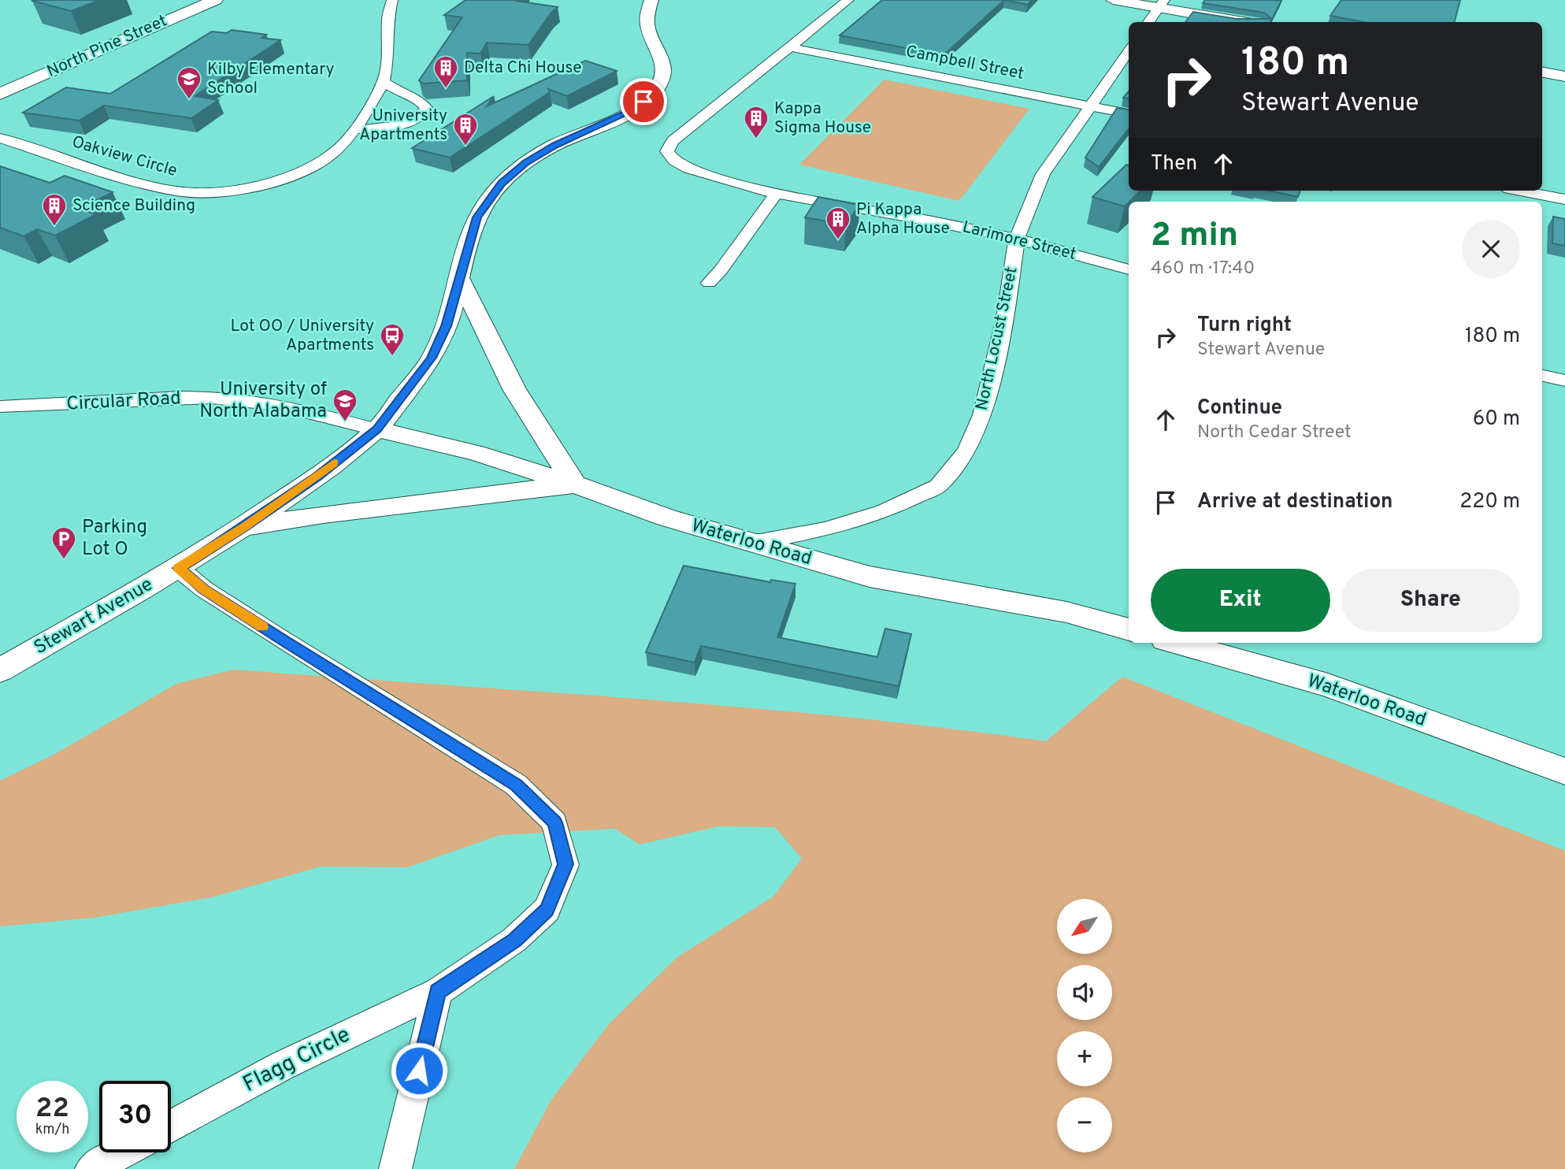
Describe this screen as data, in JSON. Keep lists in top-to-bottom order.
{
  "streets": {
    "main road": ["North Pine Street"],
    "street": [
      "Campbell Street",
      "Oakview Circle",
      "Larimore Street",
      "North Locust Street",
      "Circular Road",
      "Waterloo Road",
      "Stewart Avenue",
      "Flagg Circle"
    ]
  },
  "crossings": [
    ["Campbell Street", "Larimore Street"],
    ["Campbell Street", "North Locust Street"],
    ["Larimore Street", "North Locust Street"],
    ["North Locust Street", "Waterloo Road"],
    ["Circular Road", "Waterloo Road"],
    ["Circular Road", "Stewart Avenue"],
    ["Waterloo Road", "Stewart Avenue"],
    ["Stewart Avenue", "Flagg Circle"]
  ],
  "places": {
    "building": [
      "Delta Chi House",
      "Kappa Sigma House",
      "University Apartments",
      "Science Building",
      "Pi Kappa Alpha House"
    ],
    "school or university": ["Kilby Elementary School", "University of North Alabama"],
    "bus stop": ["Lot OO / University Apartments"],
    "parking": ["Parking Lot O"]
  },
  "north": "bottom left",
  "page": {
    "turn": ["180 m", "Stewart Avenue"],
    "then": "Then",
    "heading": ["2 min", "460 m · 17:40"],
    "list": [
      {
        "name": "Turn right",
        "note": "Stewart Avenue",
        "value": "180 m"
      },
      {
        "name": "Continue",
        "note": "North Cedar Street",
        "value": "60 m"
      },
      {
        "name": "Arrive at destination",
        "value": "220 m"
      }
    ],
    "buttons": ["Exit", "Share"],
    "map_buttons": ["+", "−"],
    "speed": "22 km/h",
    "limit": "30"
  }
}
